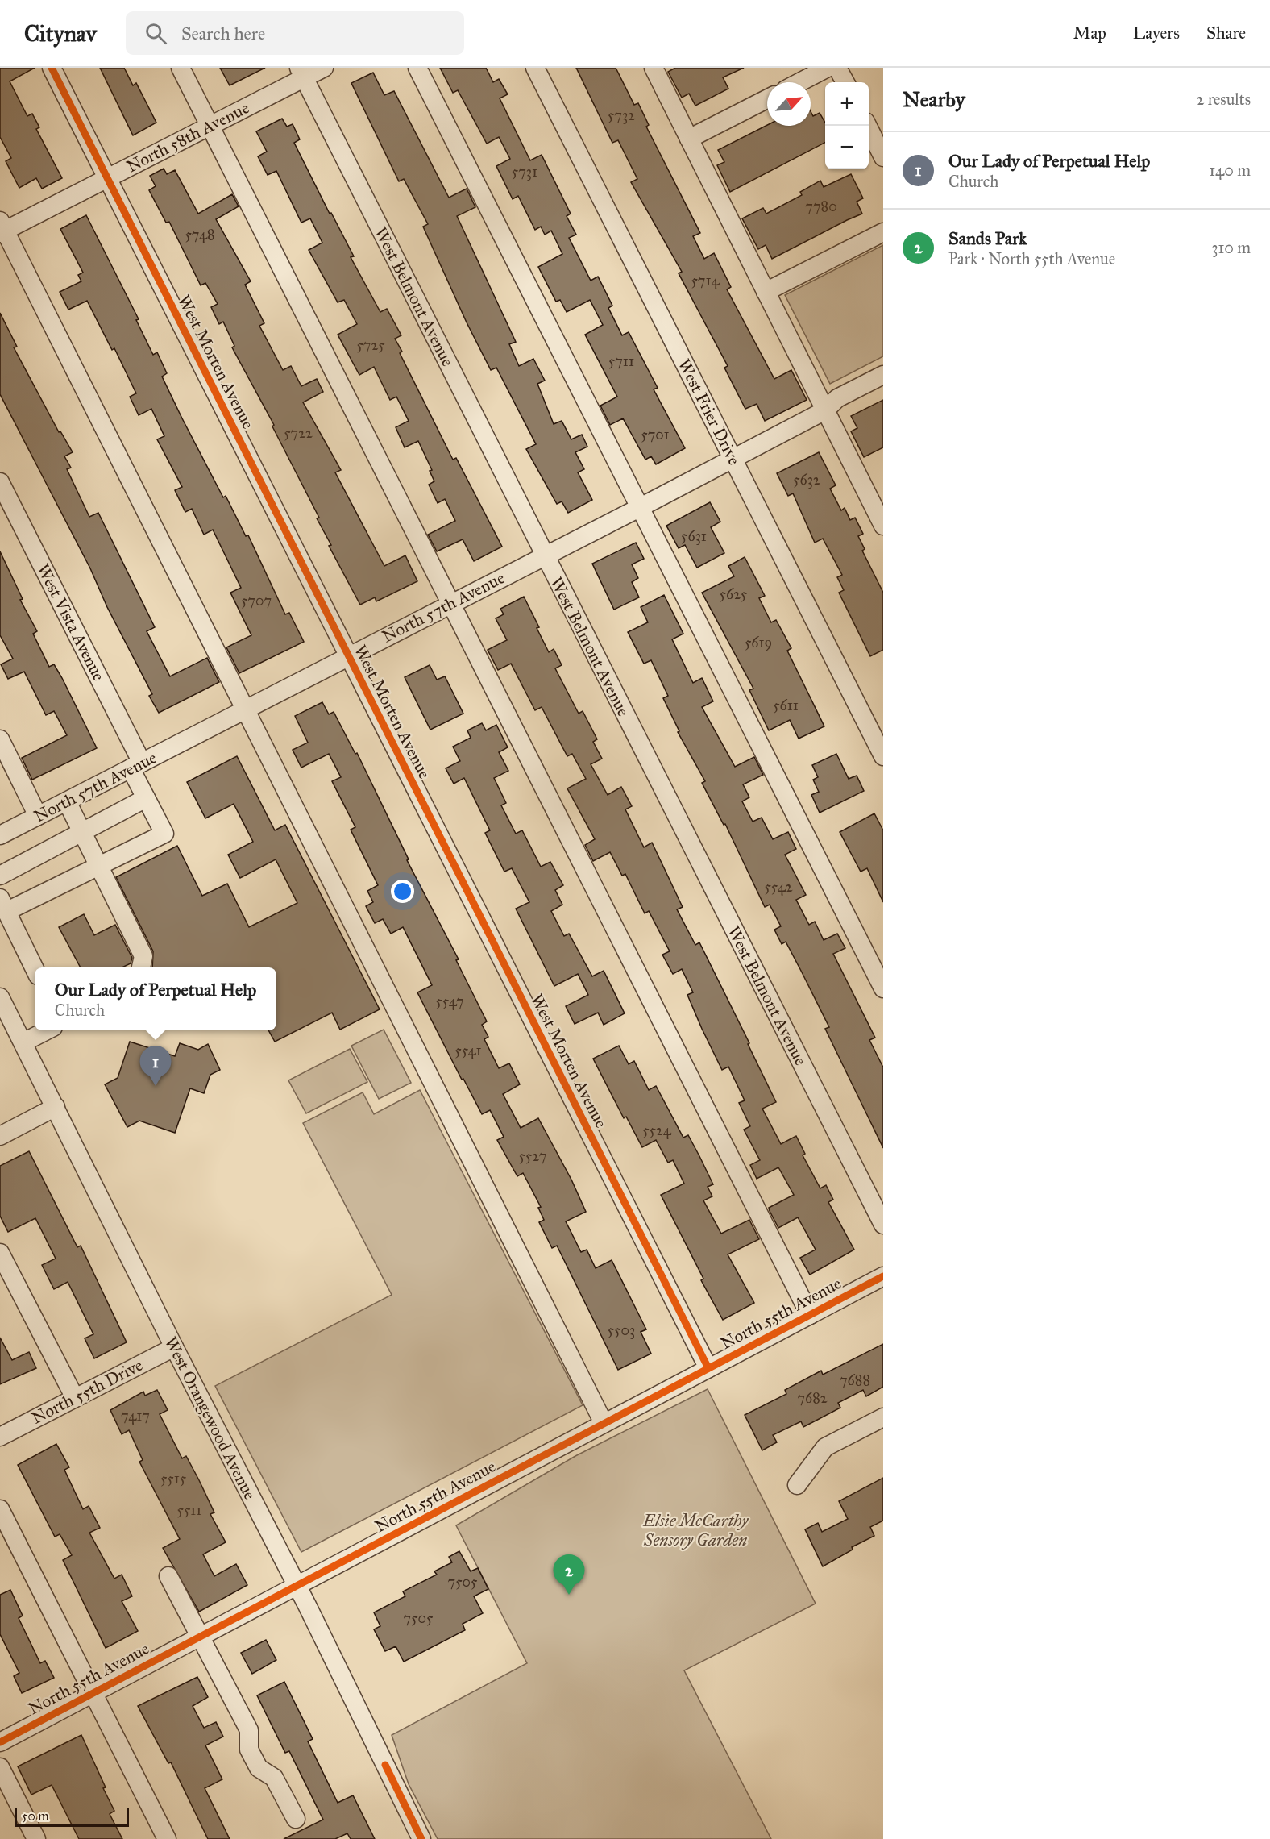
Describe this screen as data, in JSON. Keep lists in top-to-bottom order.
{
  "streets": {
    "street": [
      "North 58th Avenue",
      "West Belmont Avenue",
      "West Morten Avenue",
      "West Frier Drive",
      "North 57th Avenue",
      "West Vista Avenue",
      "North 55th Avenue",
      "North 55th Drive",
      "West Orangewood Avenue"
    ]
  },
  "crossings": [
    ["North 58th Avenue", "West Belmont Avenue"],
    ["North 58th Avenue", "West Morten Avenue"],
    ["West Belmont Avenue", "North 57th Avenue"],
    ["West Morten Avenue", "North 57th Avenue"],
    ["West Morten Avenue", "North 55th Avenue"],
    ["West Frier Drive", "North 57th Avenue"],
    ["North 57th Avenue", "West Vista Avenue"],
    ["North 55th Avenue", "West Orangewood Avenue"],
    ["North 55th Drive", "West Orangewood Avenue"]
  ],
  "parks": ["Elsie McCarthy Sensory Garden"],
  "house_numbers": [
    "5732",
    "5731",
    "7780",
    "5748",
    "5714",
    "5725",
    "5711",
    "5722",
    "5701",
    "5632",
    "5631",
    "5625",
    "5707",
    "5619",
    "5611",
    "5542",
    "5547",
    "5541",
    "5524",
    "5527",
    "5503",
    "7688",
    "7682",
    "7417",
    "5515",
    "5511",
    "7505",
    "7505"
  ],
  "scale_bar": "50 m",
  "north": "top right",
  "page": {
    "header": "Citynav",
    "search": "Search here",
    "nav": ["Map", "Layers", "Share"],
    "heading": ["Nearby", "2 results"],
    "map_buttons": ["+", "−"],
    "list": [
      {
        "mark": "1",
        "name": "Our Lady of Perpetual Help",
        "note": "Church",
        "value": "140 m"
      },
      {
        "mark": "2",
        "name": "Sands Park",
        "note": "Park · North 55th Avenue",
        "value": "310 m"
      }
    ],
    "popup": ["Our Lady of Perpetual Help", "Church"],
    "pins": ["1", "2"],
    "scale": "50 m"
  }
}
